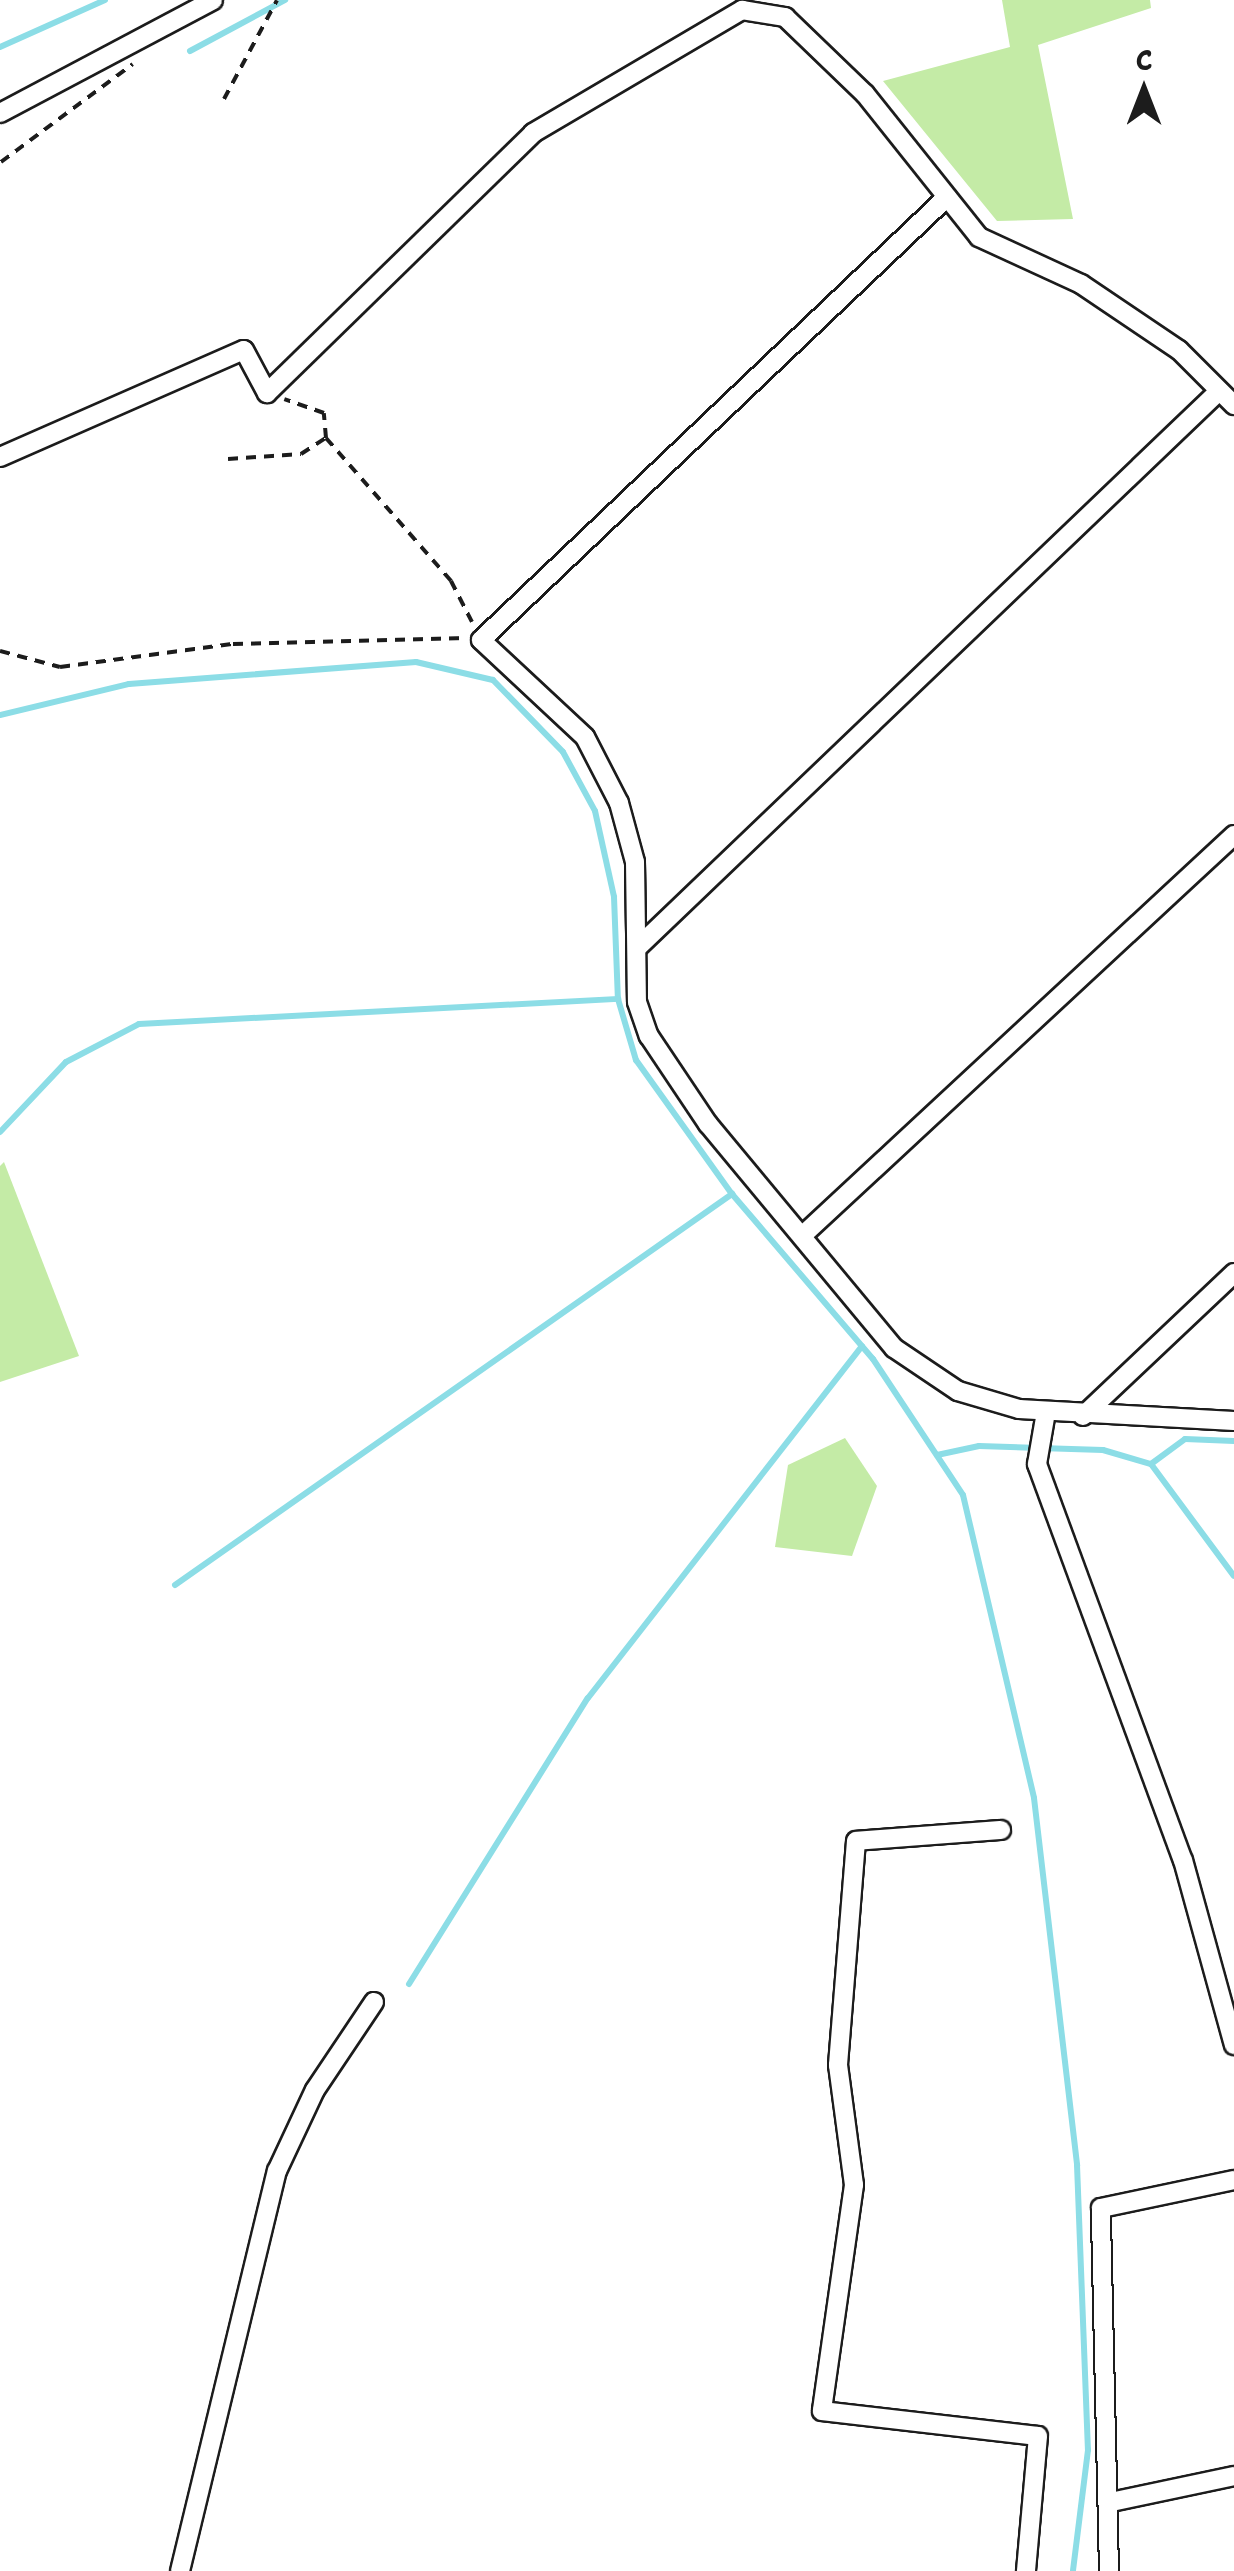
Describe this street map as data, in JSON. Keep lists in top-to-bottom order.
{
  "north": "top"
}
